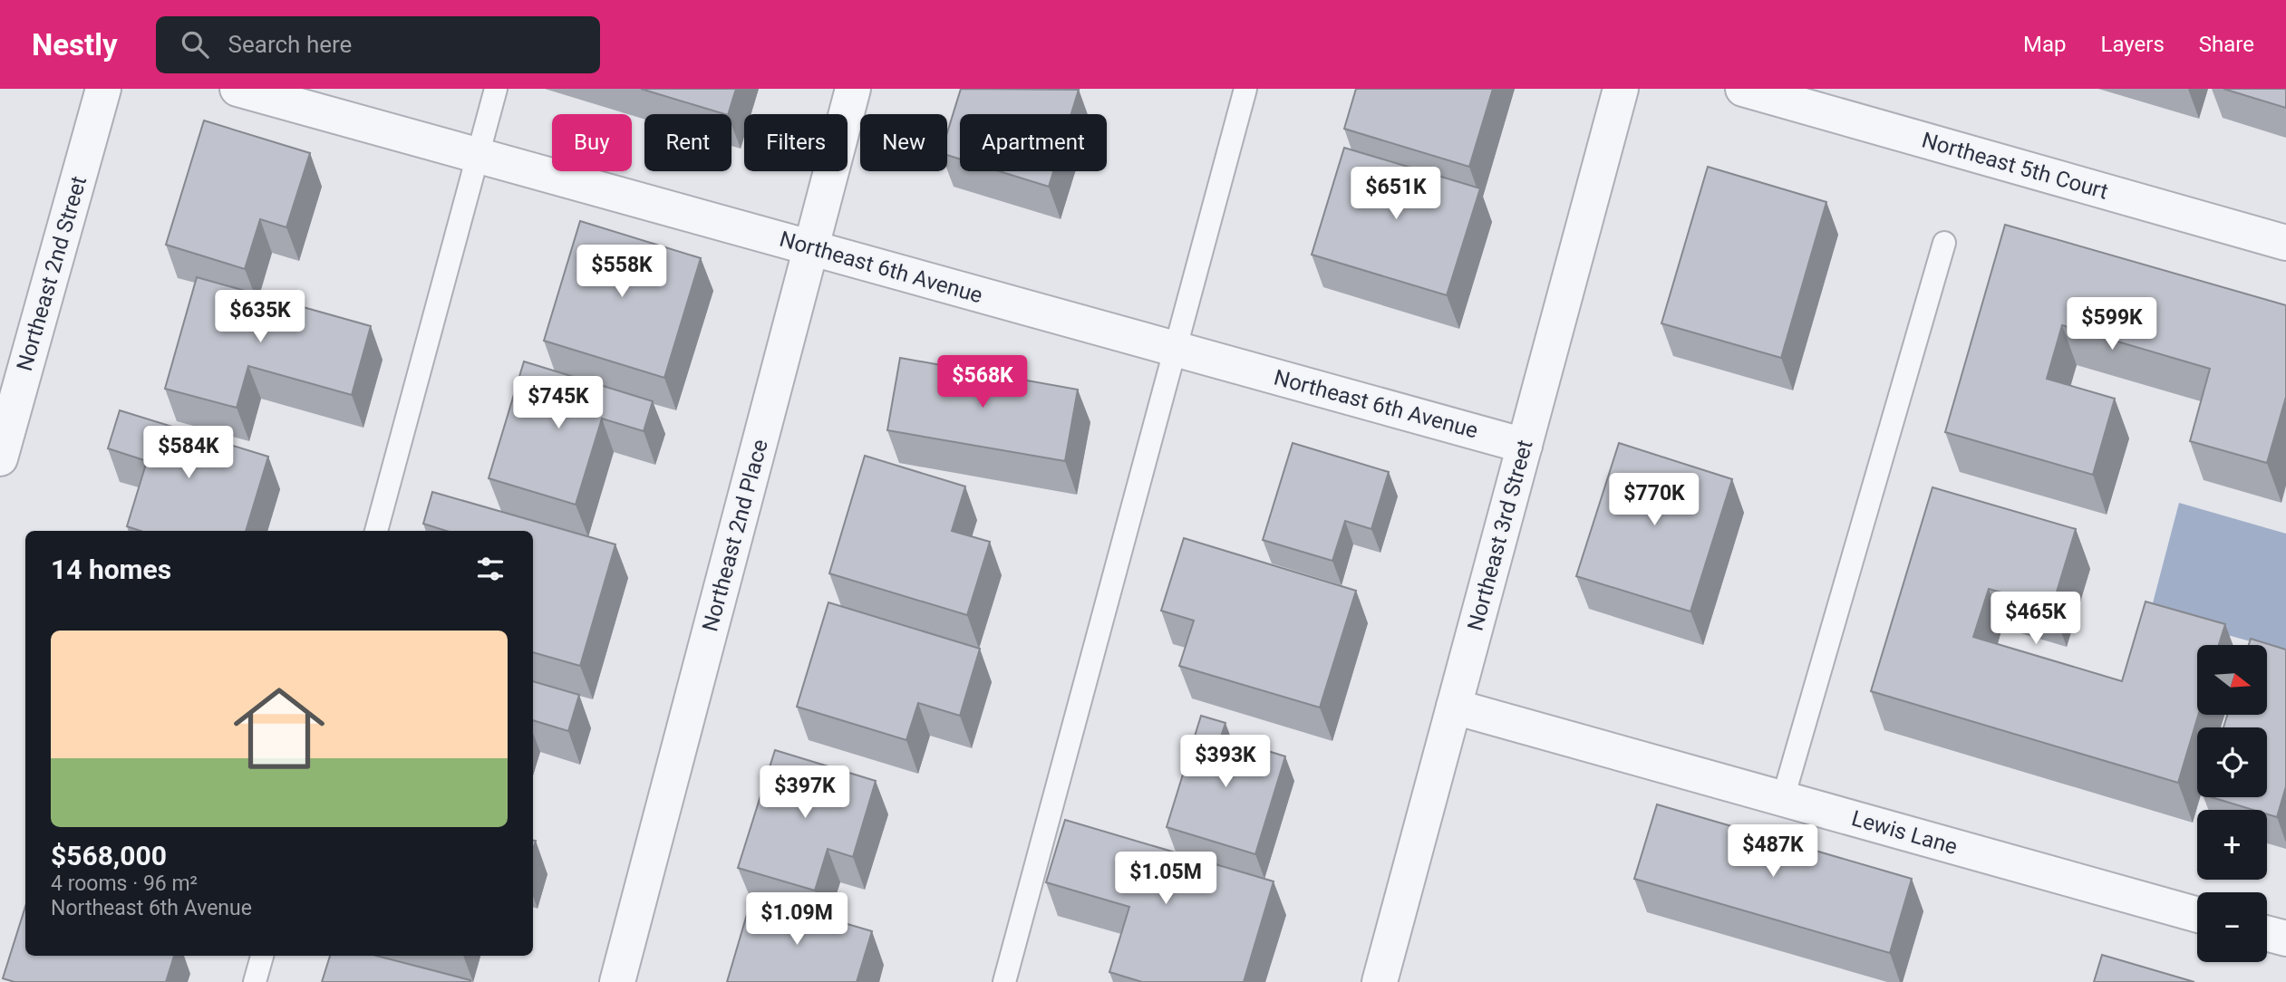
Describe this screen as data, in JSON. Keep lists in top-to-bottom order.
{
  "streets": {
    "street": [
      "Northeast 5th Court",
      "Northeast 6th Avenue",
      "Northeast 2nd Street",
      "Northeast 2nd Place",
      "Northeast 3rd Street",
      "Lewis Lane"
    ]
  },
  "crossings": [
    ["Northeast 6th Avenue", "Northeast 2nd Place"],
    ["Northeast 6th Avenue", "Northeast 3rd Street"],
    ["Northeast 3rd Street", "Lewis Lane"]
  ],
  "north": "right",
  "page": {
    "header": "Nestly",
    "search": "Search here",
    "nav": ["Map", "Layers", "Share"],
    "chip": [
      "Buy",
      "Rent",
      "Filters",
      "New",
      "Apartment"
    ],
    "price": [
      "$651K",
      "$558K",
      "$635K",
      "$599K",
      "$568K",
      "$745K",
      "$584K",
      "$770K",
      "$465K",
      "$393K",
      "$397K",
      "$487K",
      "$1.05M",
      "$1.09M"
    ],
    "heading": "14 homes",
    "list": [
      {
        "name": "$568,000",
        "note": "4 rooms · 96 m² · Northeast 6th Avenue"
      }
    ],
    "map_buttons": ["+", "−"]
  }
}
